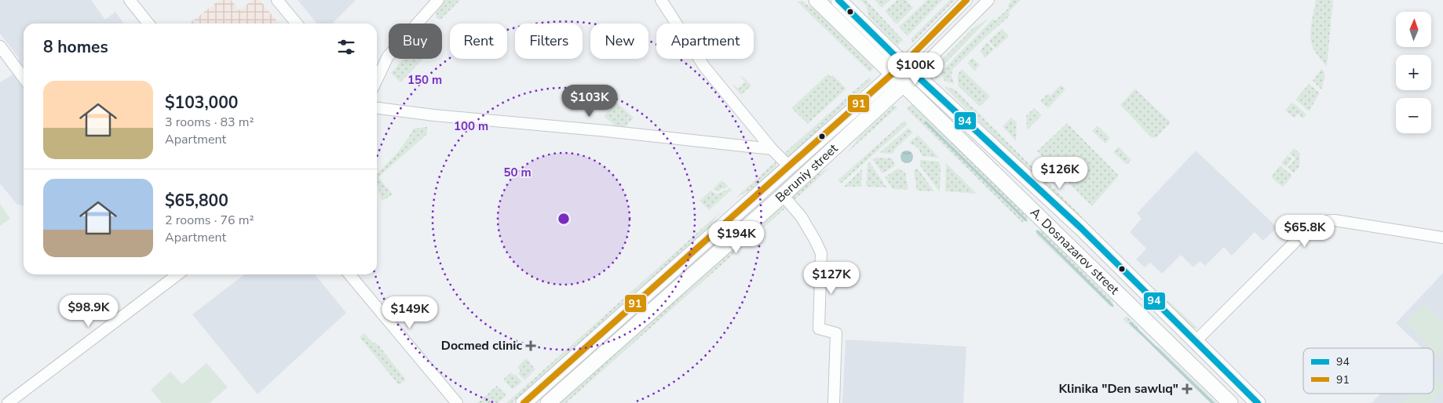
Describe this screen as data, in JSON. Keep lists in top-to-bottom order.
{
  "streets": {
    "main road": ["Beruniy street", "A. Dosnazarov street"]
  },
  "crossings": [
    ["Beruniy street", "A. Dosnazarov street"]
  ],
  "places": {
    "health": ["Docmed clinic", "Klinika \"Den sawlıq\""]
  },
  "lines": ["transit line 94", "transit line 91"],
  "legend": ["94", "91"],
  "north": "top",
  "page": {
    "map_buttons": ["+", "−"],
    "chip": [
      "Buy",
      "Rent",
      "Filters",
      "New",
      "Apartment"
    ],
    "heading": "8 homes",
    "price": [
      "$100K",
      "$103K",
      "$126K",
      "$65.8K",
      "$194K",
      "$127K",
      "$98.9K",
      "$149K"
    ],
    "list": [
      {
        "name": "$103,000",
        "note": "3 rooms · 83 m² · Apartment"
      },
      {
        "name": "$65,800",
        "note": "2 rooms · 76 m² · Apartment"
      }
    ]
  },
  "rings": ["150 m", "100 m", "50 m"]
}
